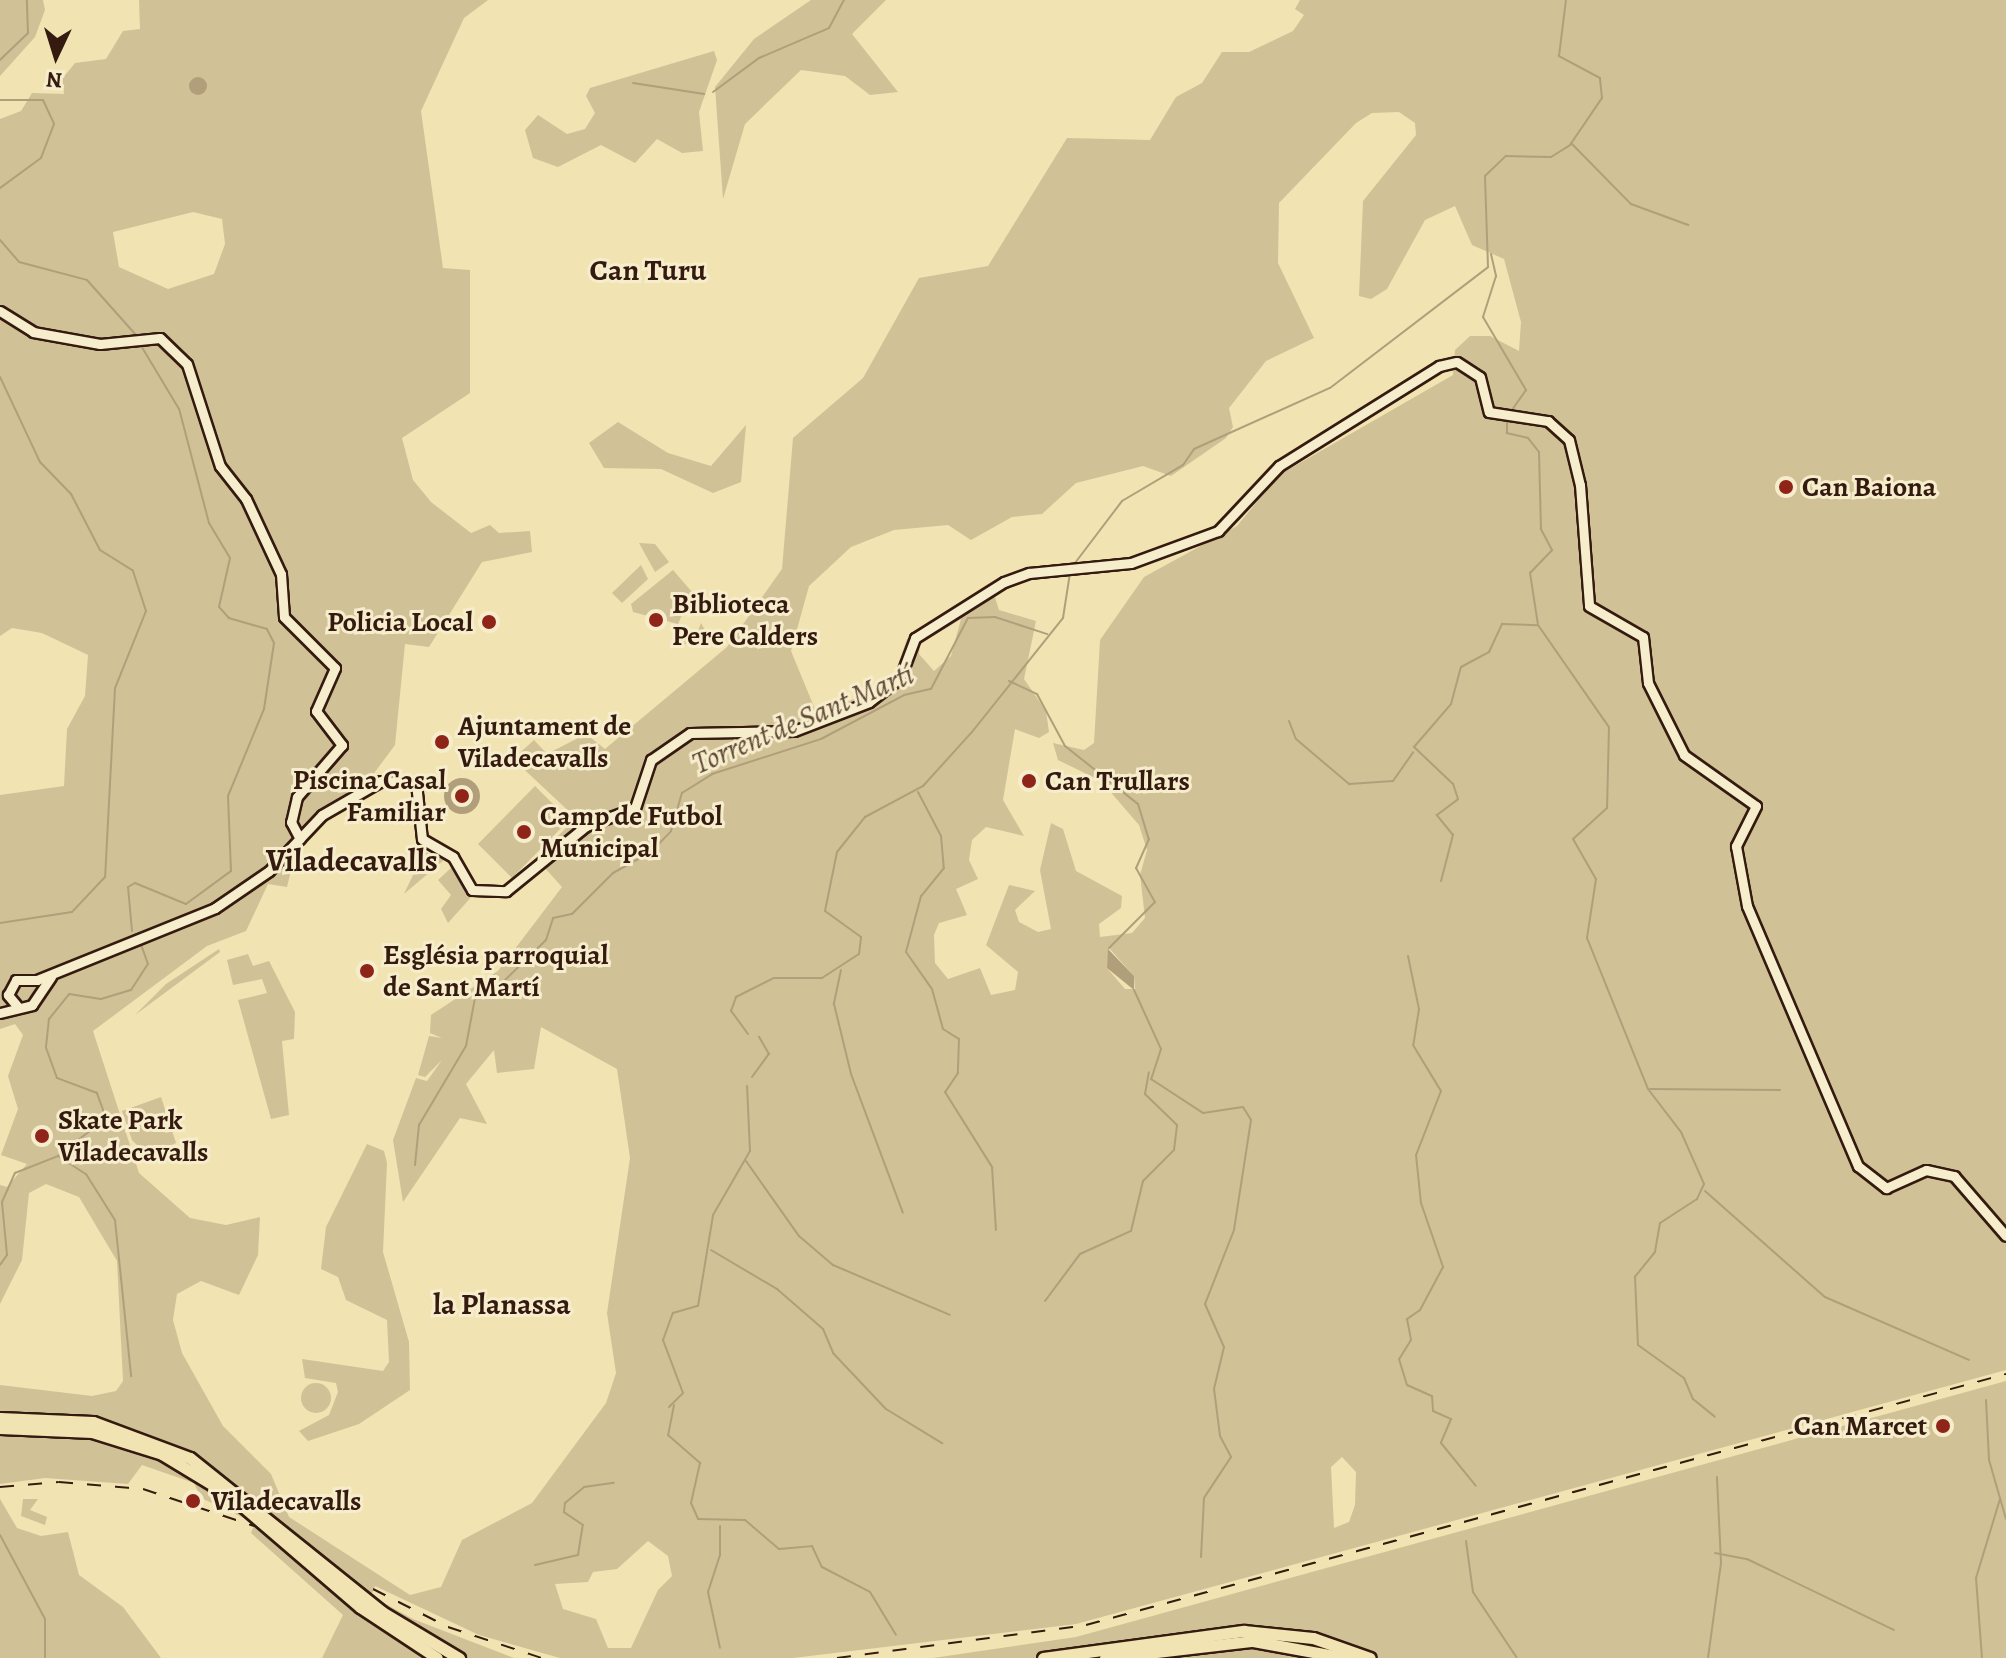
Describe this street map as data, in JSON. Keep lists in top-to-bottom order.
{
  "districts": ["Can Turu", "Viladecavalls", "la Planassa"],
  "water": ["Torrent de Sant Martí"],
  "places": [
    "Can Baiona",
    "Biblioteca Pere Calders",
    "Policia Local",
    "Ajuntament de Viladecavalls",
    "Can Trullars",
    "Piscina Casal Familiar",
    "Camp de Futbol Municipal",
    "Església parroquial de Sant Martí",
    "Skate Park Viladecavalls",
    "Can Marcet",
    "Viladecavalls"
  ],
  "north": "bottom"
}
